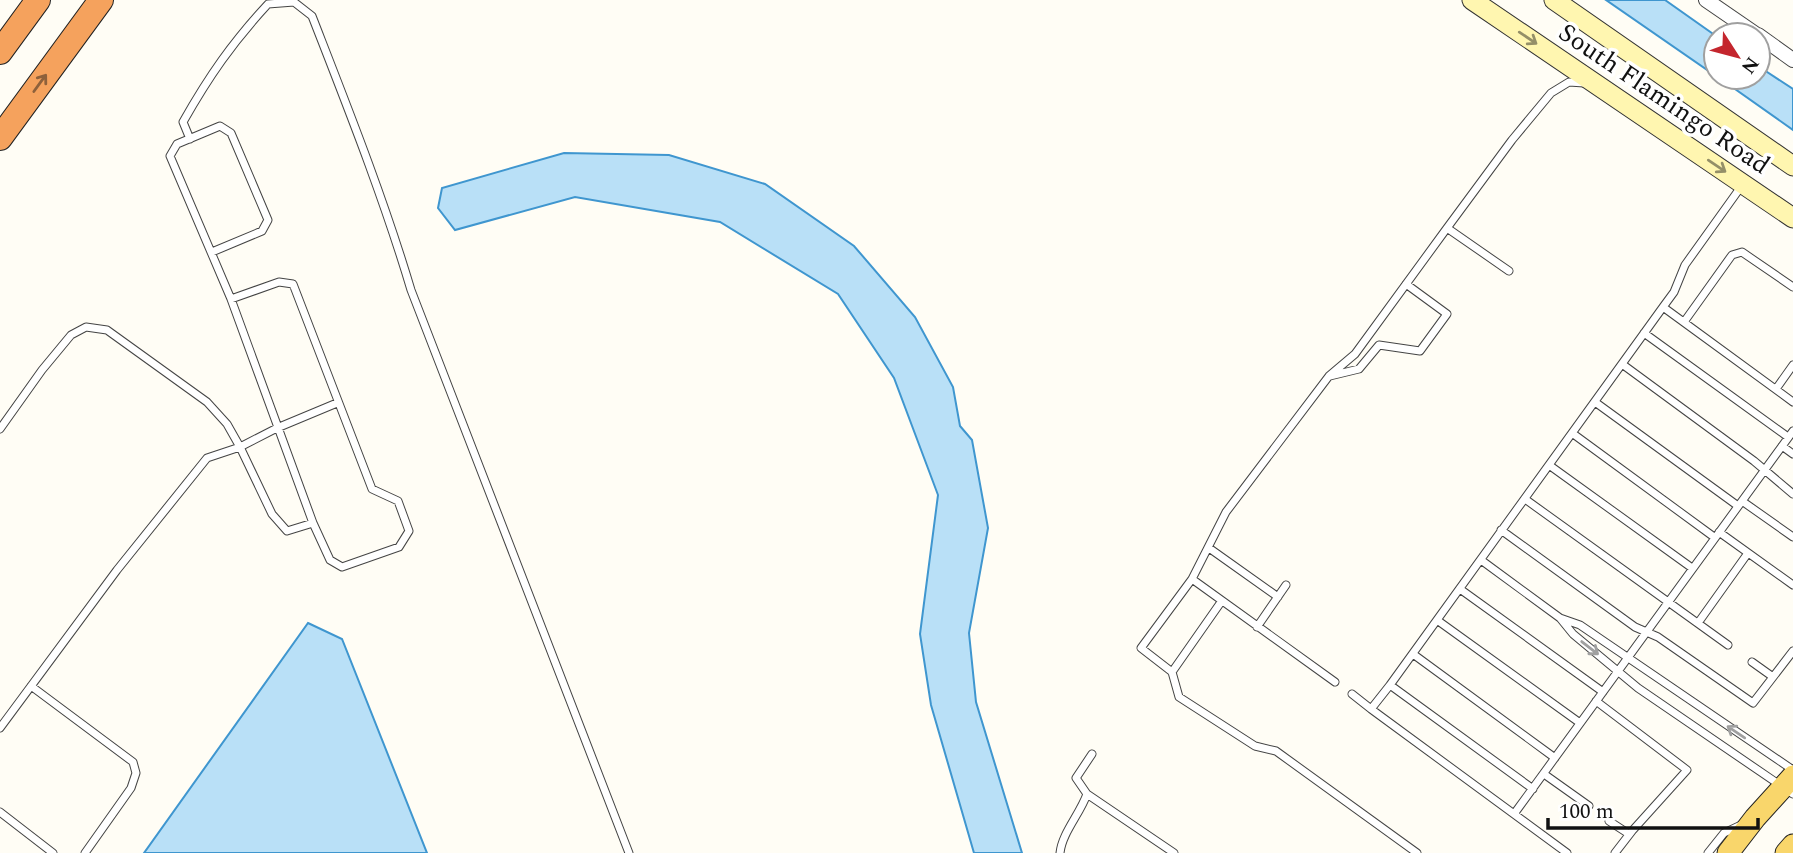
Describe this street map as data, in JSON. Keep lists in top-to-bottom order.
{
  "streets": {
    "main road": ["South Flamingo Road"]
  },
  "scale_bar": "100 m",
  "north": "bottom right"
}
